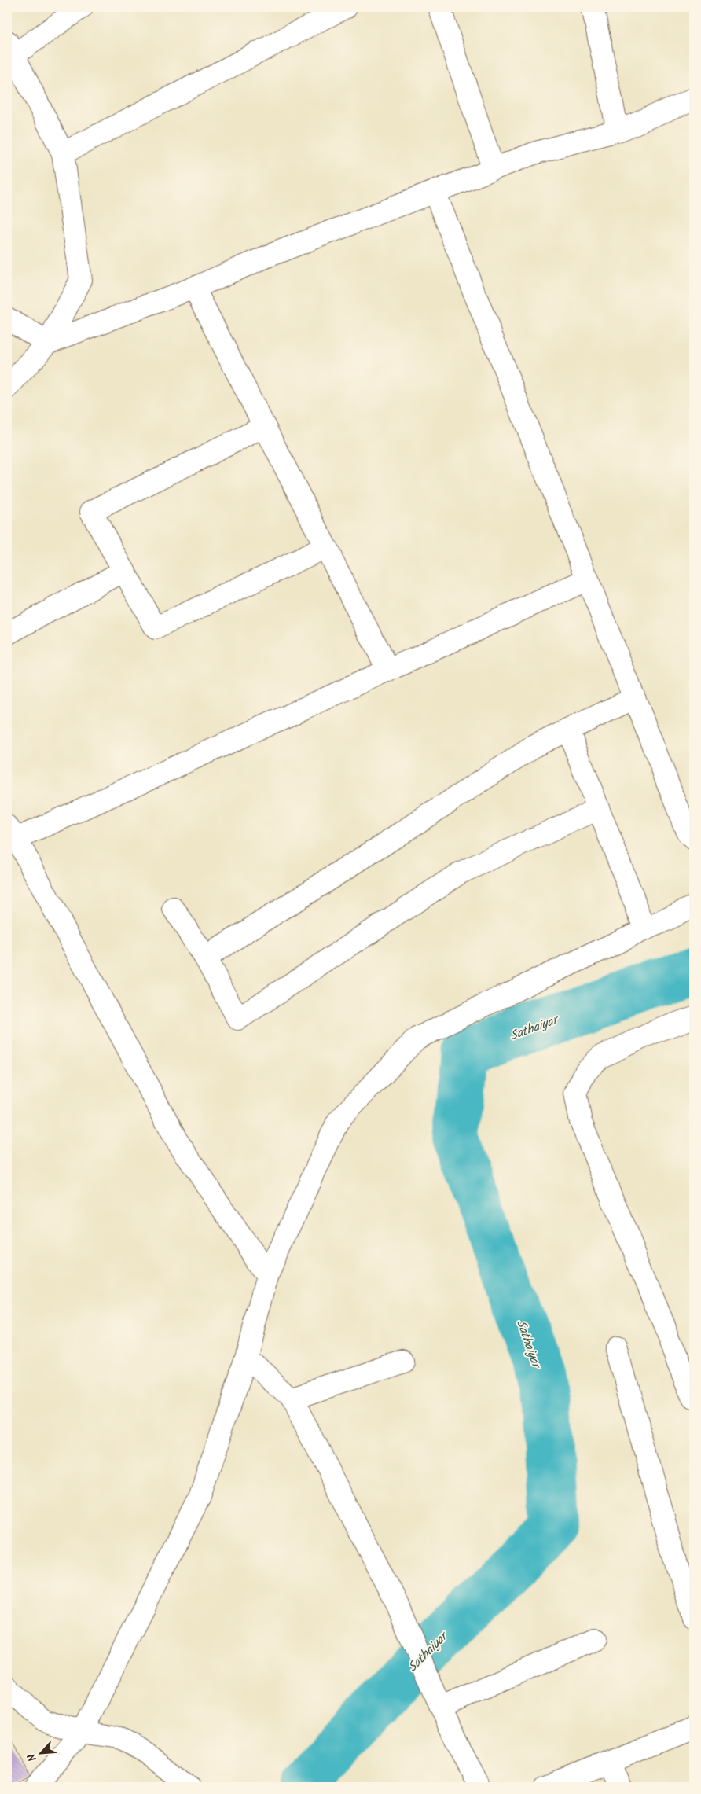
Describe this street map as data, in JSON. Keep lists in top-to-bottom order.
{
  "water": ["Sathaiyar"],
  "north": "bottom left"
}
